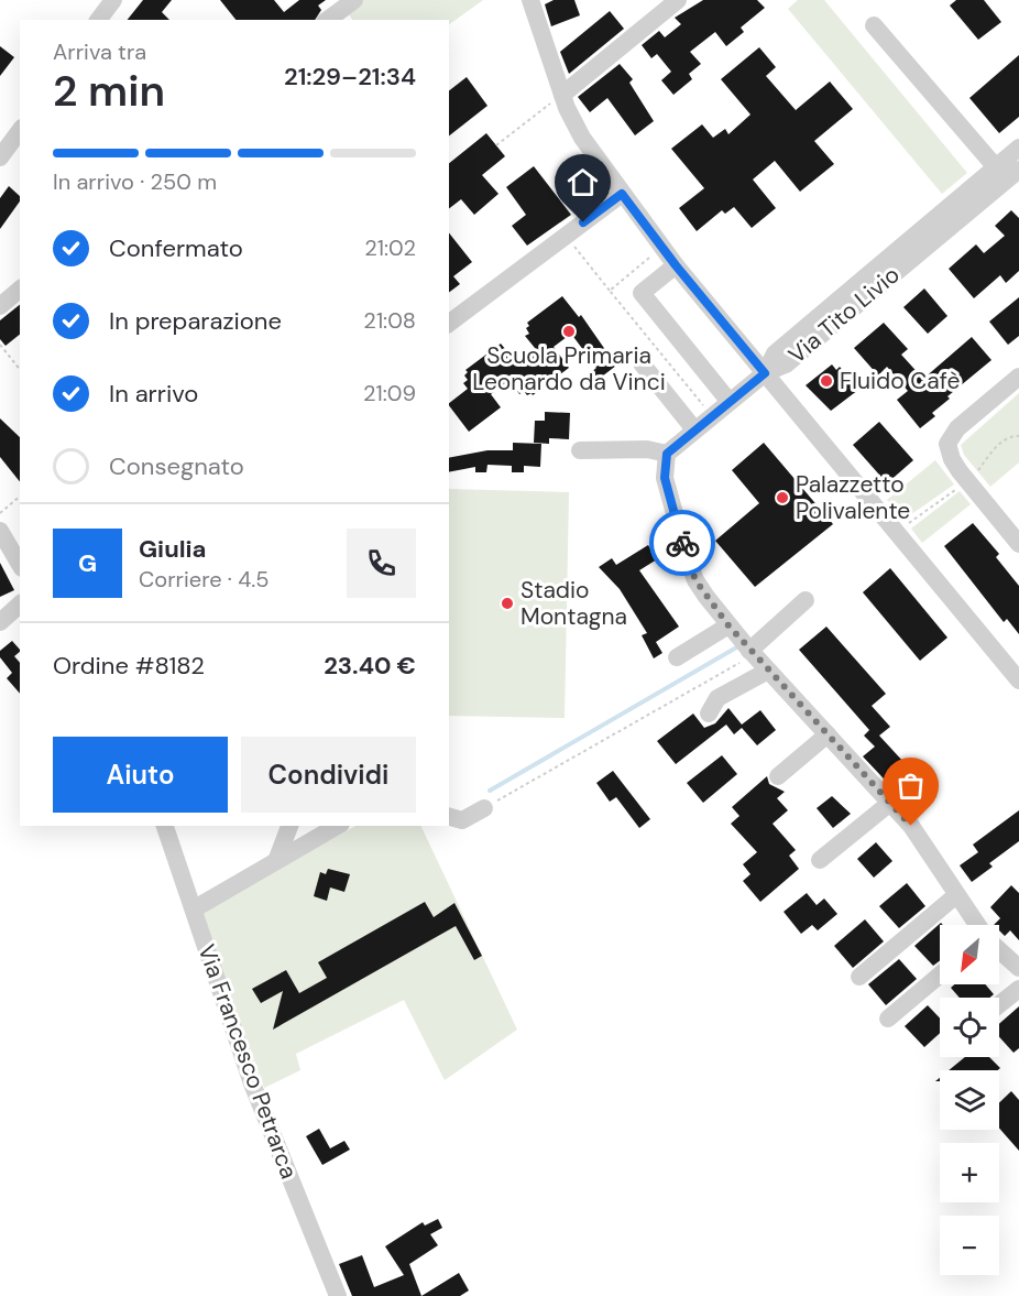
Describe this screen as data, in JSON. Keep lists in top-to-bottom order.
{
  "streets": {
    "street": ["Via Tito Livio", "Via Francesco Petrarca"]
  },
  "places": [
    "Scuola Primaria Leonardo da Vinci",
    "Fluido Cafè",
    "Palazzetto Polivalente",
    "Stadio Montagna"
  ],
  "north": "bottom left",
  "page": {
    "heading": ["2 min", "Arriva tra", "21:29–21:34"],
    "panel": [
      "Giulia",
      "Corriere · 4.5",
      "Ordine #8182",
      "23.40 €"
    ],
    "bar": "In arrivo · 250 m",
    "list": [
      ["Confermato", "21:02"],
      ["In preparazione", "21:08"],
      ["In arrivo", "21:09"],
      "Consegnato"
    ],
    "round": "G",
    "buttons": ["Aiuto", "Condividi"],
    "map_buttons": ["+", "−"]
  }
}
